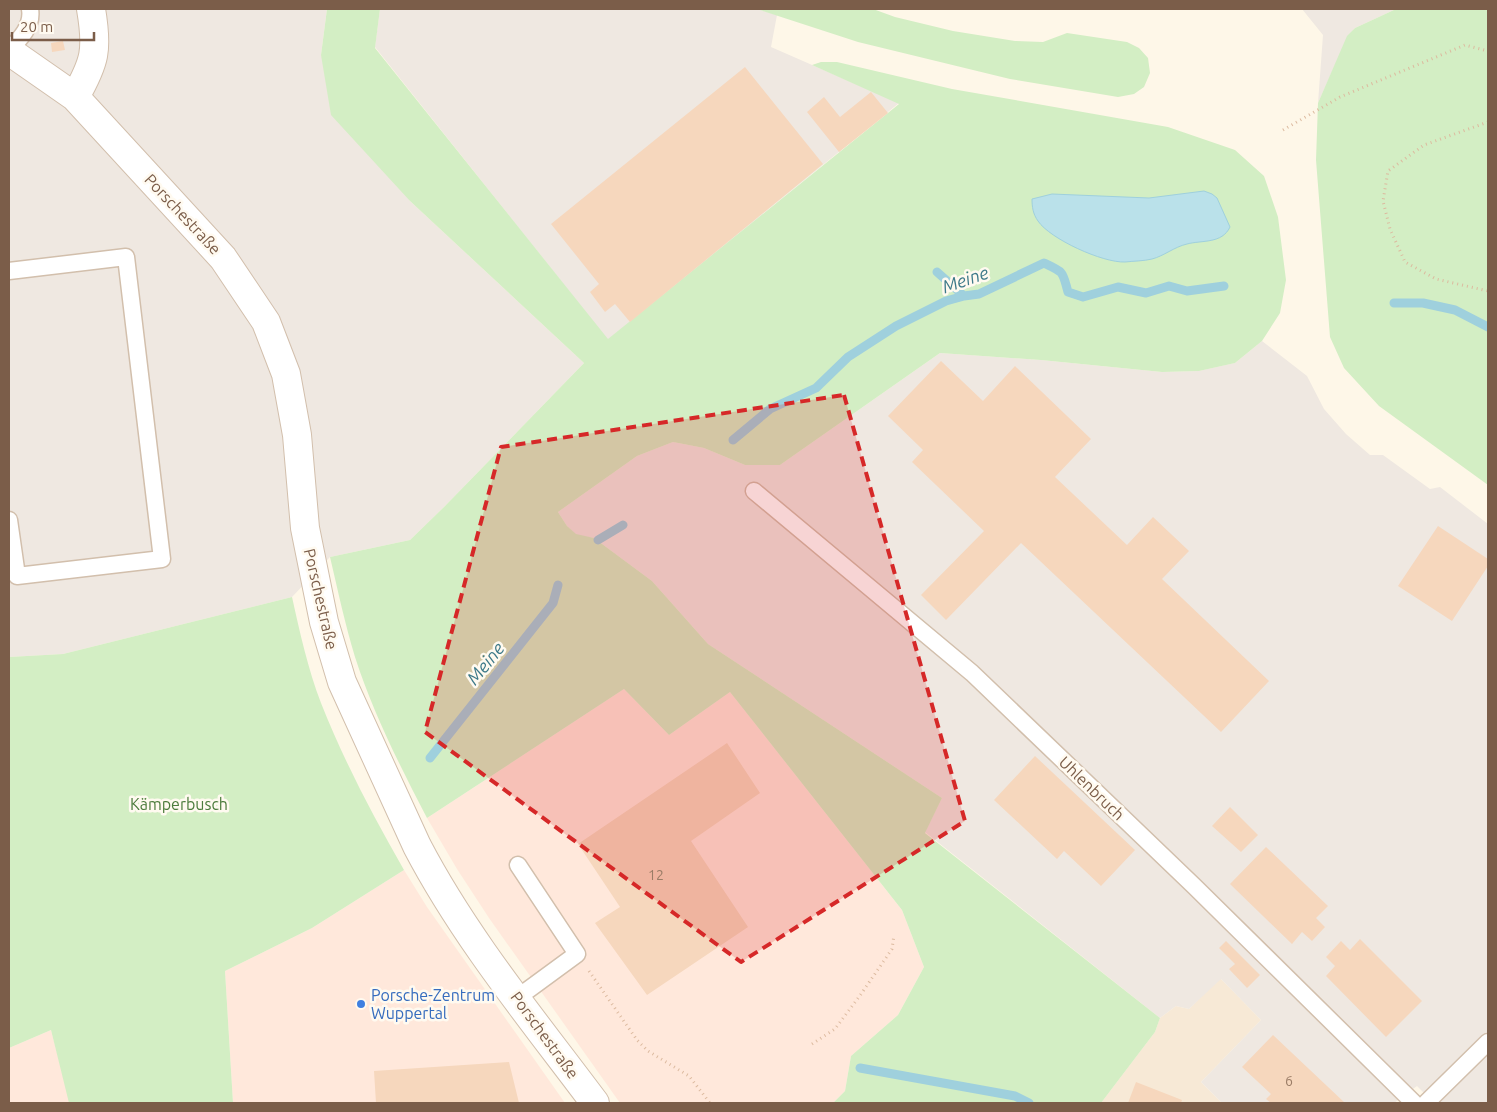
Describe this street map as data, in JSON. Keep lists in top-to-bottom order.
{
  "streets": {
    "street": ["Porschestraße"],
    "lane": ["Uhlenbruch"]
  },
  "water": ["Meine"],
  "parks": ["Kämperbusch"],
  "places": ["Porsche-Zentrum Wuppertal"],
  "house_numbers": ["12", "6"],
  "scale_bar": "20 m"
}
